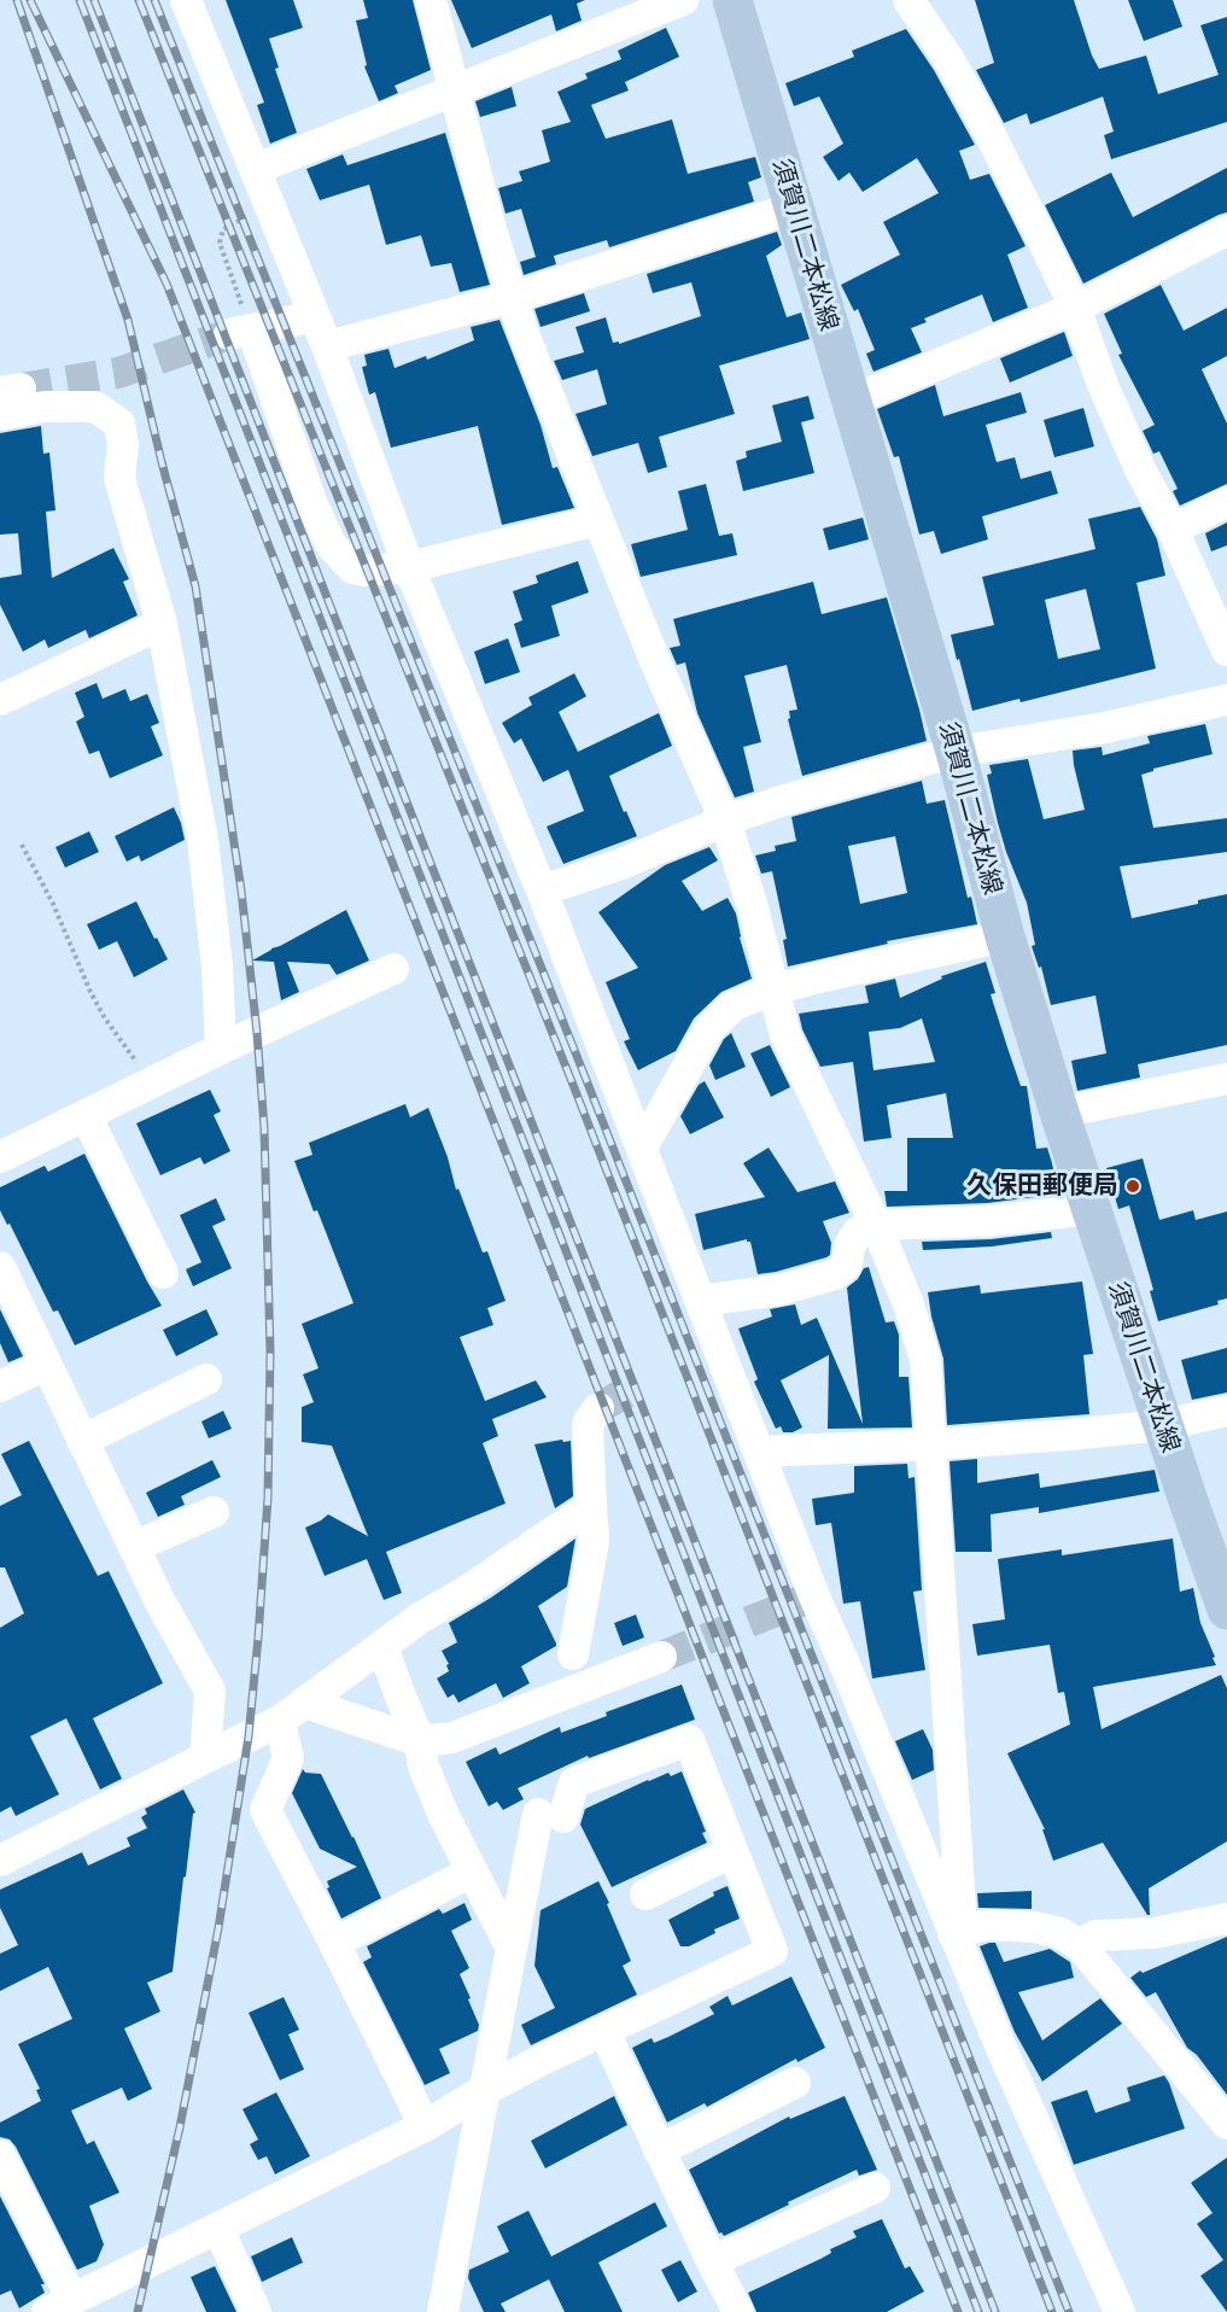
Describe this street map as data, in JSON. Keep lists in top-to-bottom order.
{
  "streets": {
    "main road": ["須賀川二本松線"]
  },
  "places": ["久保田郵便局"]
}
